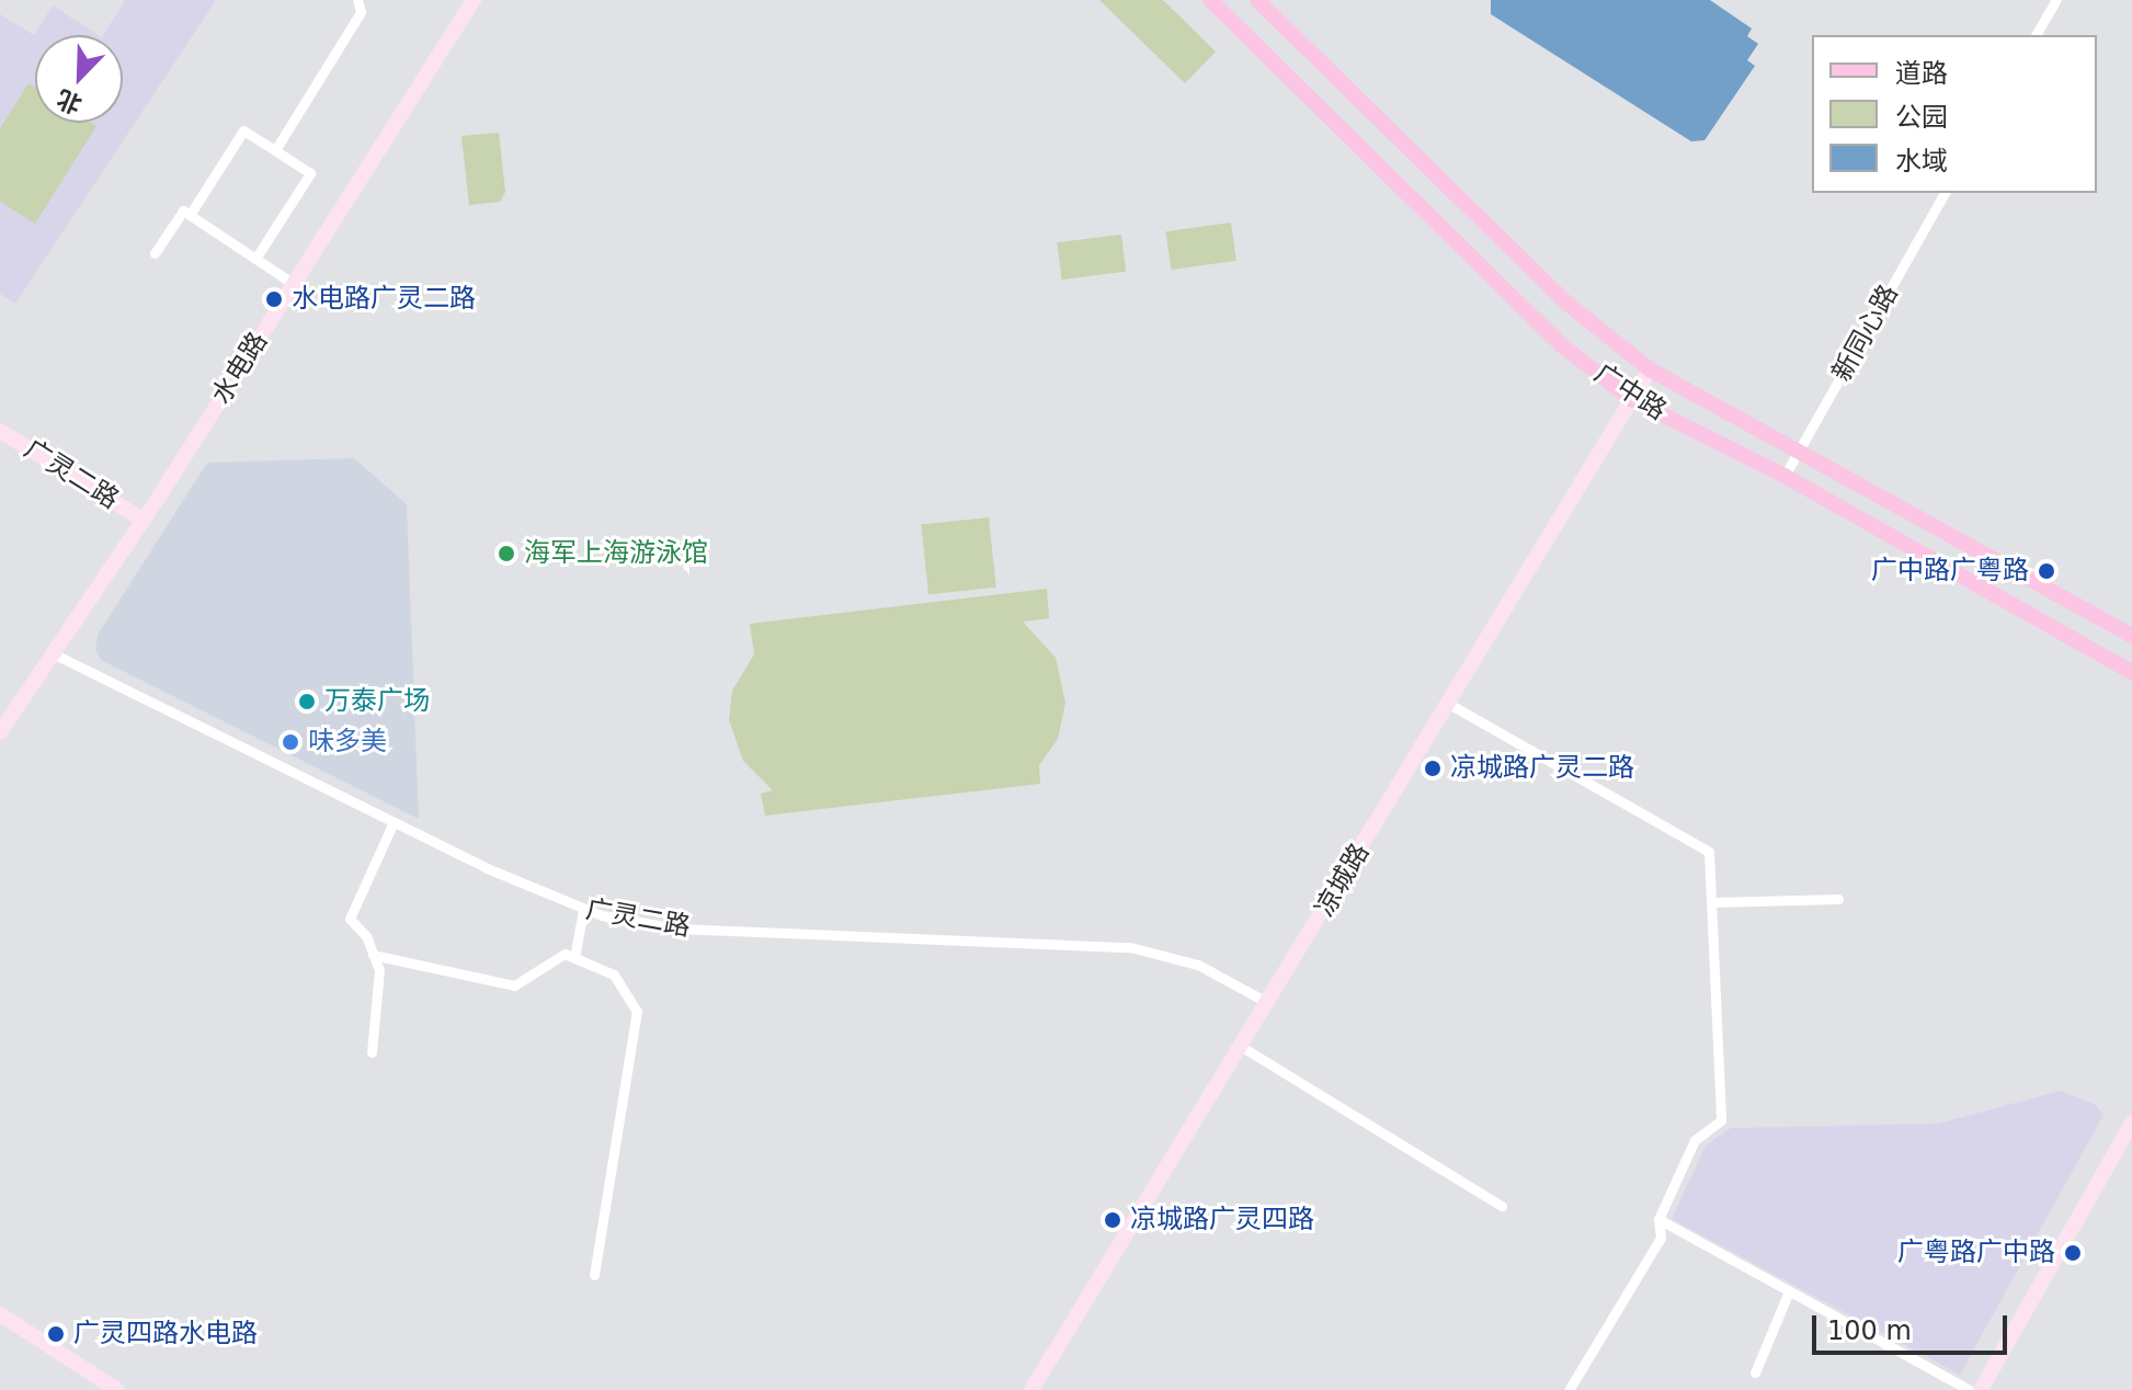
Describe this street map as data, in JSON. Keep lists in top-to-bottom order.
{
  "streets": {
    "main road": ["广中路"],
    "street": [
      "新同心路",
      "水电路",
      "广灵二路",
      "凉城路"
    ]
  },
  "crossings": [
    ["新同心路", "广中路"],
    ["水电路", "广灵二路"],
    ["广中路", "凉城路"],
    ["广灵二路", "凉城路"]
  ],
  "places": [
    "水电路广灵二路",
    "海军上海游泳馆",
    "广中路广粤路",
    "万泰广场",
    "味多美",
    "凉城路广灵二路",
    "凉城路广灵四路",
    "广粤路广中路",
    "广灵四路水电路"
  ],
  "legend": ["道路", "公园", "水域"],
  "scale_bar": "100 m",
  "north": "bottom left"
}
